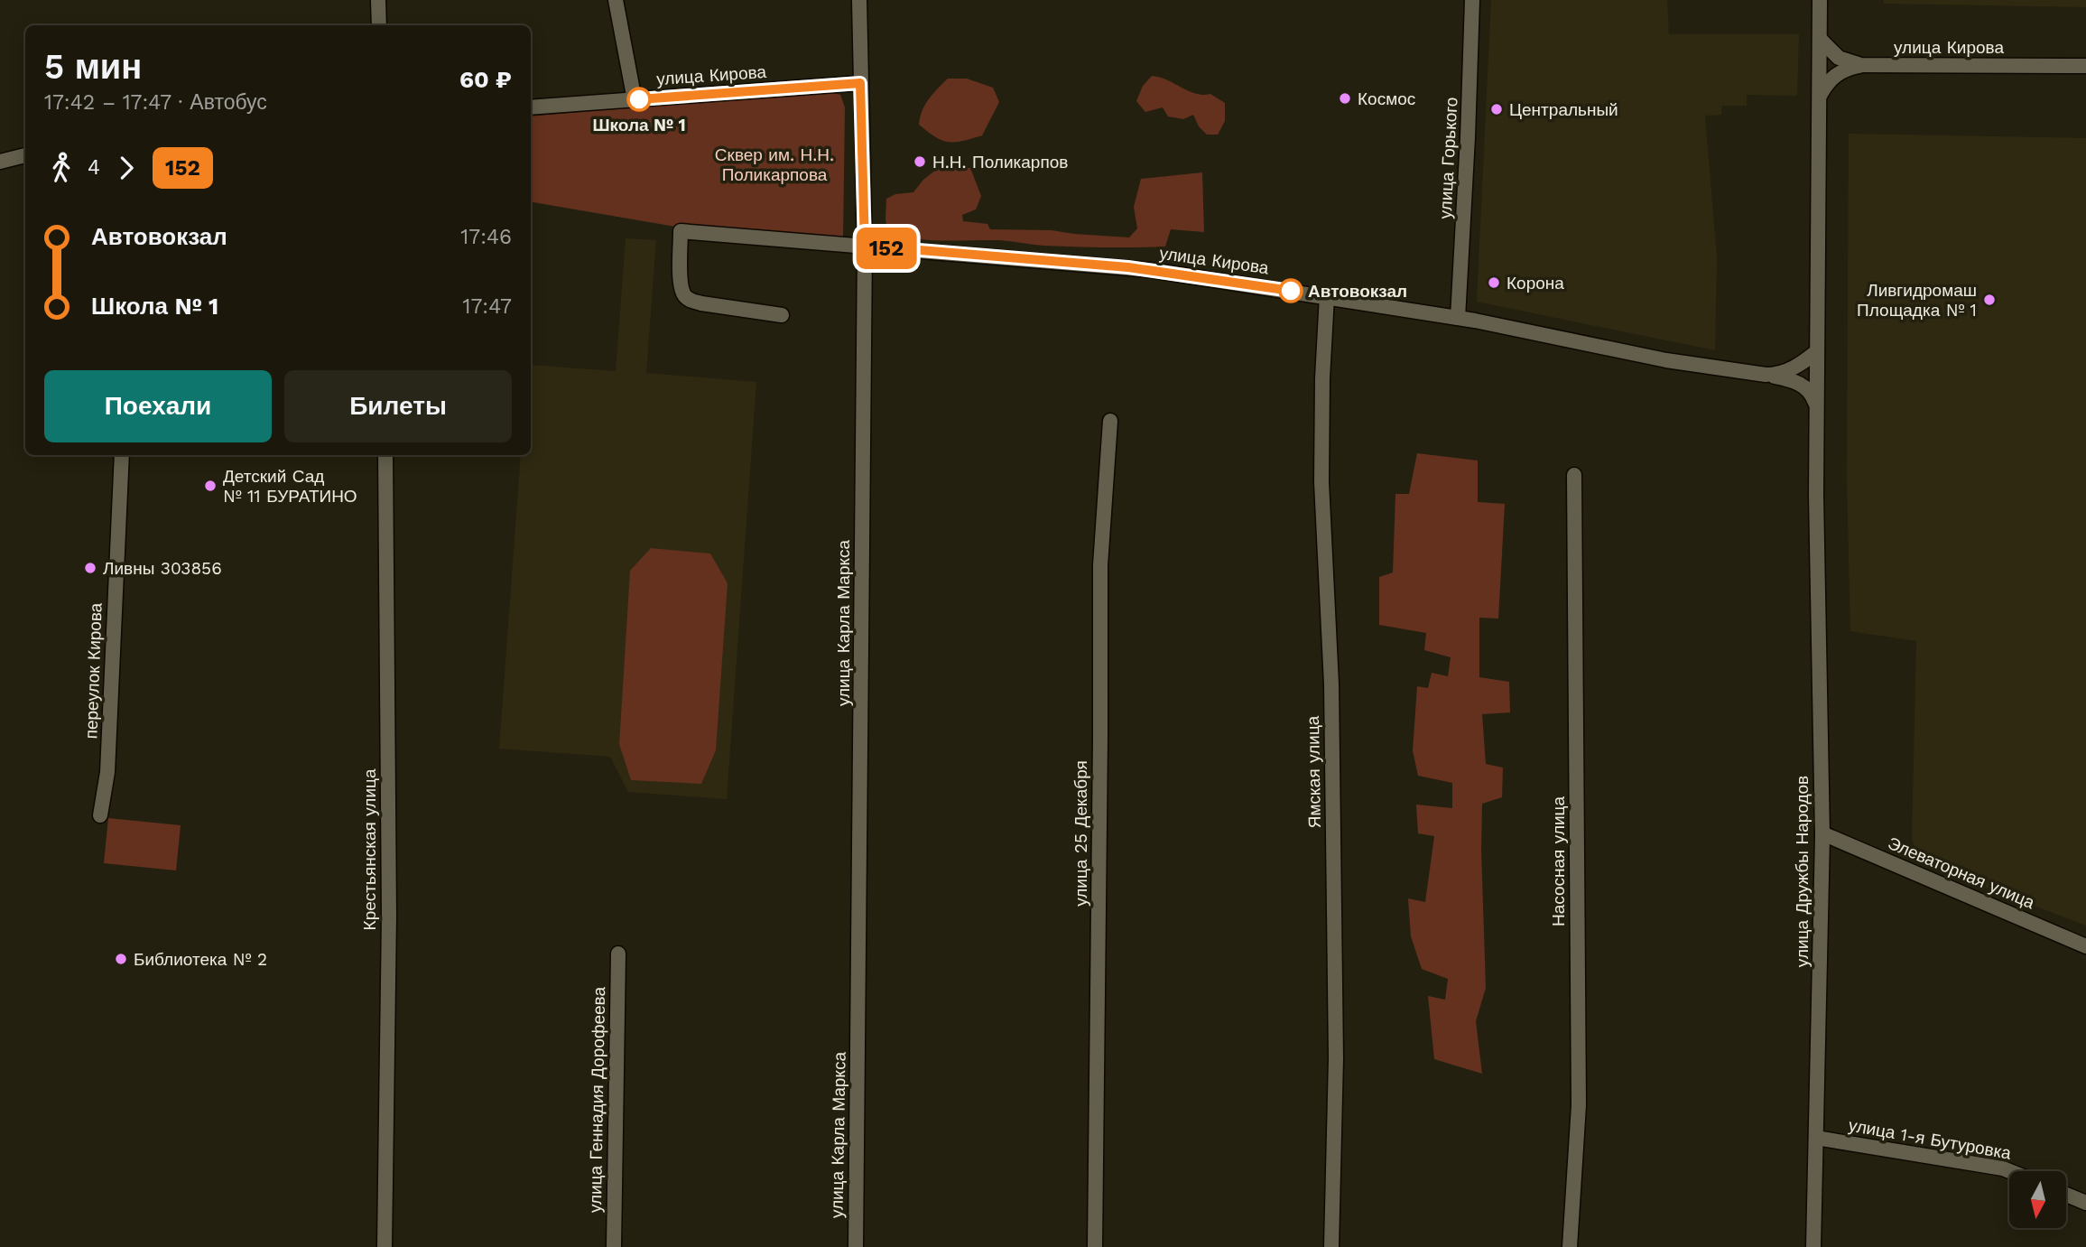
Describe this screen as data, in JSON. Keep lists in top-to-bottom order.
{
  "streets": {
    "street": [
      "улица Кирова",
      "улица Горького",
      "улица Карла Маркса",
      "переулок Кирова",
      "Ямская улица",
      "улица 25 Декабря",
      "Крестьянская улица",
      "Насосная улица",
      "улица Дружбы Народов",
      "Элеваторная улица",
      "улица Геннадия Дорофеева",
      "улица 1-я Бутуровка"
    ]
  },
  "crossings": [
    ["улица Кирова", "улица Горького"],
    ["улица Кирова", "улица Карла Маркса"],
    ["улица Кирова", "Ямская улица"],
    ["улица Кирова", "улица Дружбы Народов"],
    ["улица Дружбы Народов", "Элеваторная улица"],
    ["улица Дружбы Народов", "улица 1-я Бутуровка"]
  ],
  "parks": ["Сквер им. Н.Н. Поликарпова"],
  "places": [
    "Космос",
    "Школа № 1",
    "Центральный",
    "Н.Н. Поликарпов",
    "Корона",
    "Автовокзал",
    "Ливгидромаш Площадка № 1",
    "Детский Сад № 11 БУРАТИНО",
    "Ливны 303856",
    "Библиотека № 2"
  ],
  "lines": ["bus line 152"],
  "north": "bottom",
  "page": {
    "on_map": "152",
    "heading": ["5 мин", "17:42 – 17:47 · Автобус", "60 ₽"],
    "legs": ["4", "152"],
    "list": [
      {
        "name": "Автовокзал",
        "value": "17:46"
      },
      {
        "name": "Школа № 1",
        "value": "17:47"
      }
    ],
    "buttons": ["Поехали", "Билеты"]
  }
}
